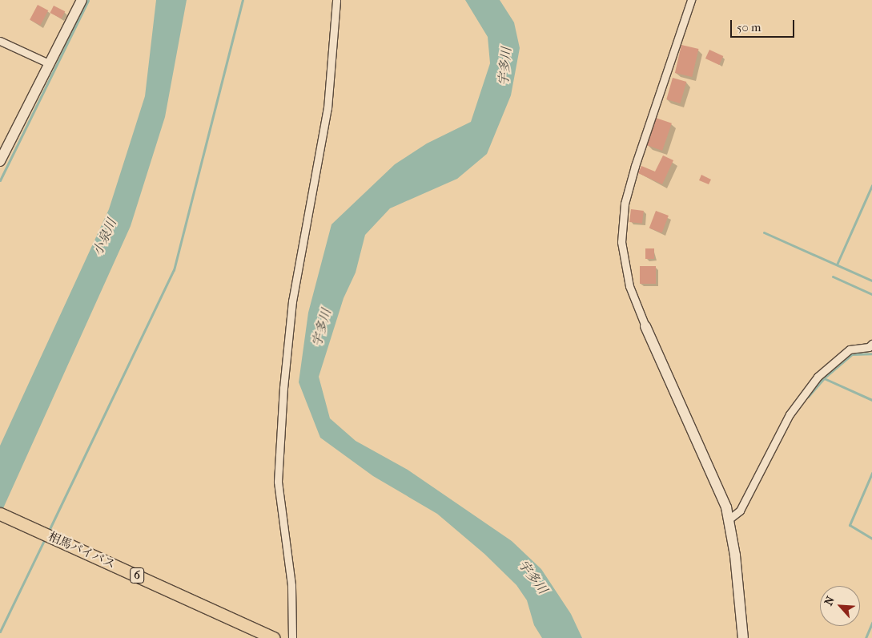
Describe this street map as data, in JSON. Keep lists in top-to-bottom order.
{
  "streets": {
    "highway": ["相馬バイパス", "6"]
  },
  "water": ["宇多川", "小泉川"],
  "scale_bar": "50 m",
  "north": "top left"
}
